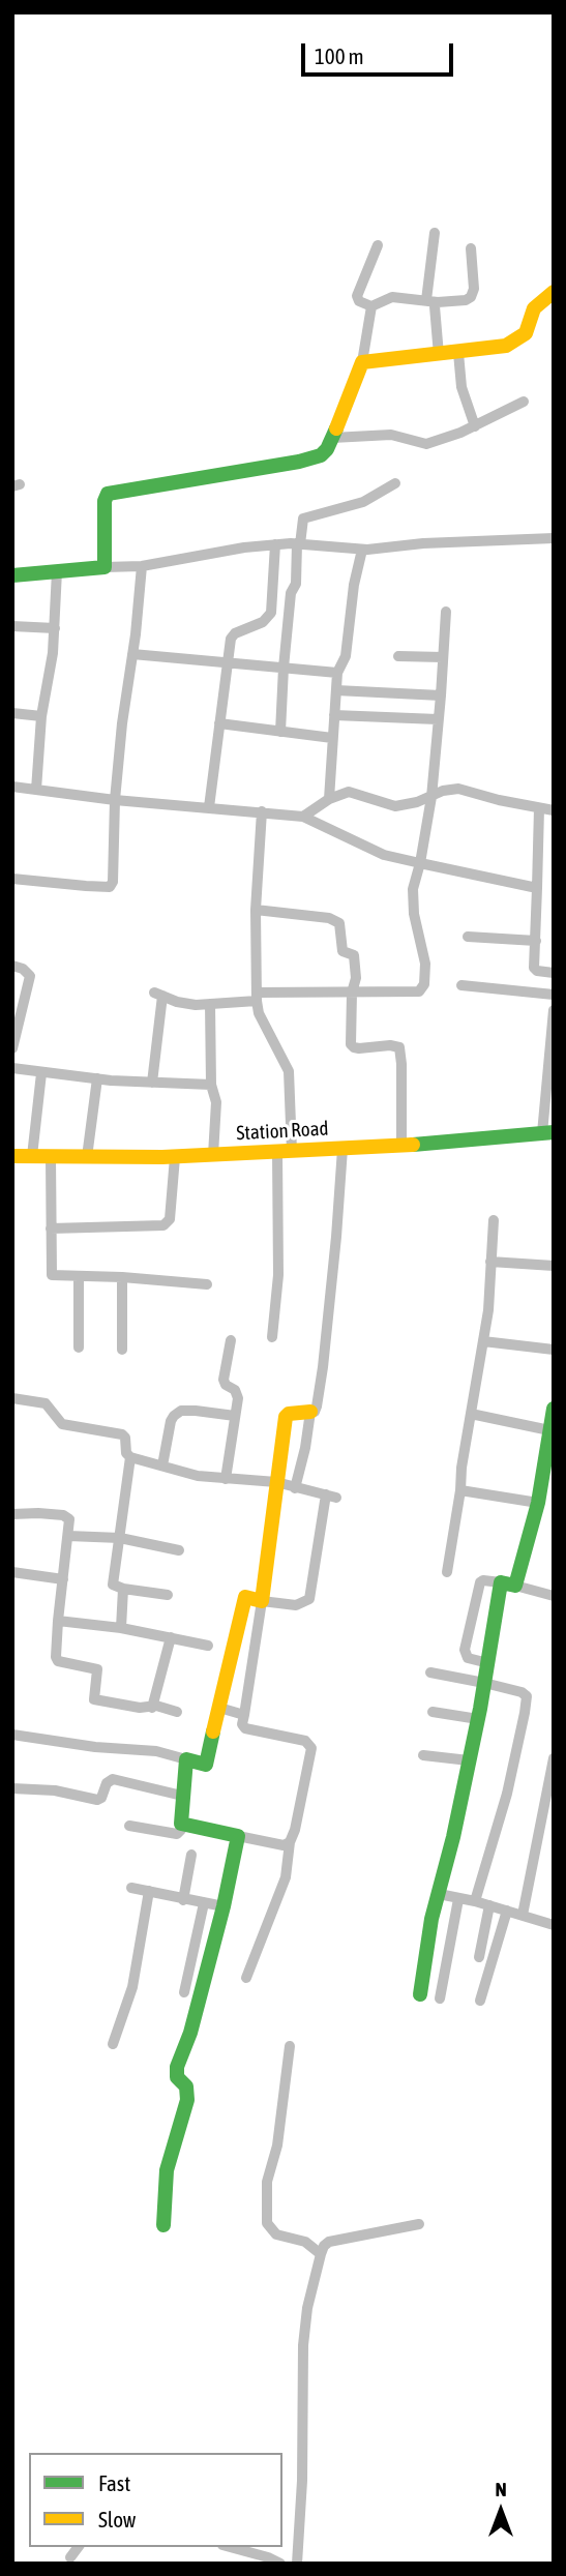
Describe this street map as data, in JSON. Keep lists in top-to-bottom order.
{
  "streets": {
    "street": ["Station Road"]
  },
  "legend": ["Fast", "Slow"],
  "scale_bar": "100 m",
  "north": "top"
}
